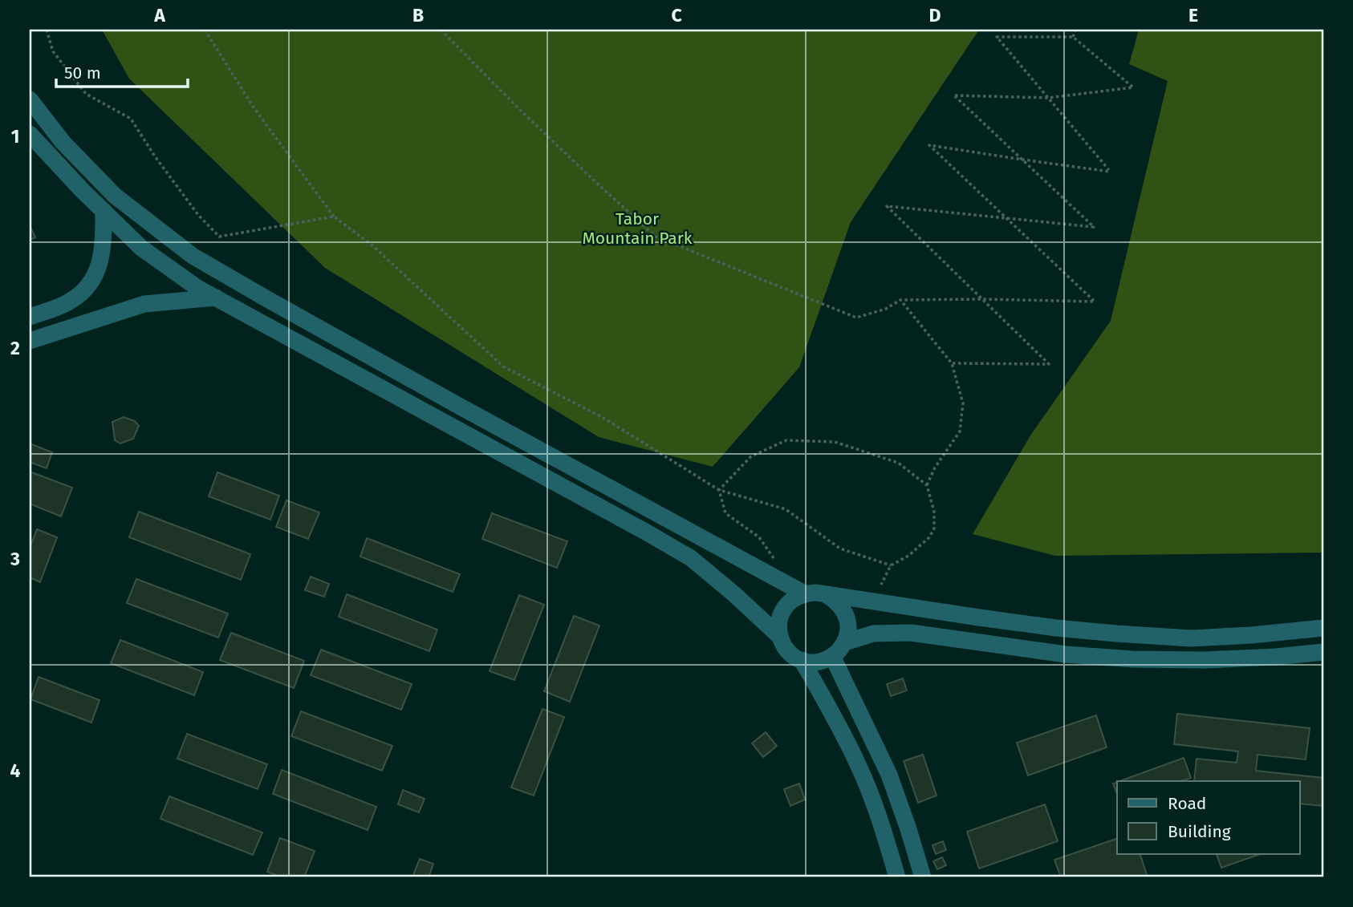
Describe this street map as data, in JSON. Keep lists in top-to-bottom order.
{
  "parks": ["Tabor Mountain Park"],
  "legend": ["Road", "Building"],
  "scale_bar": "50 m",
  "grid": {
    "columns": [
      "A",
      "B",
      "C",
      "D",
      "E"
    ],
    "rows": [
      "1",
      "2",
      "3",
      "4"
    ]
  }
}
